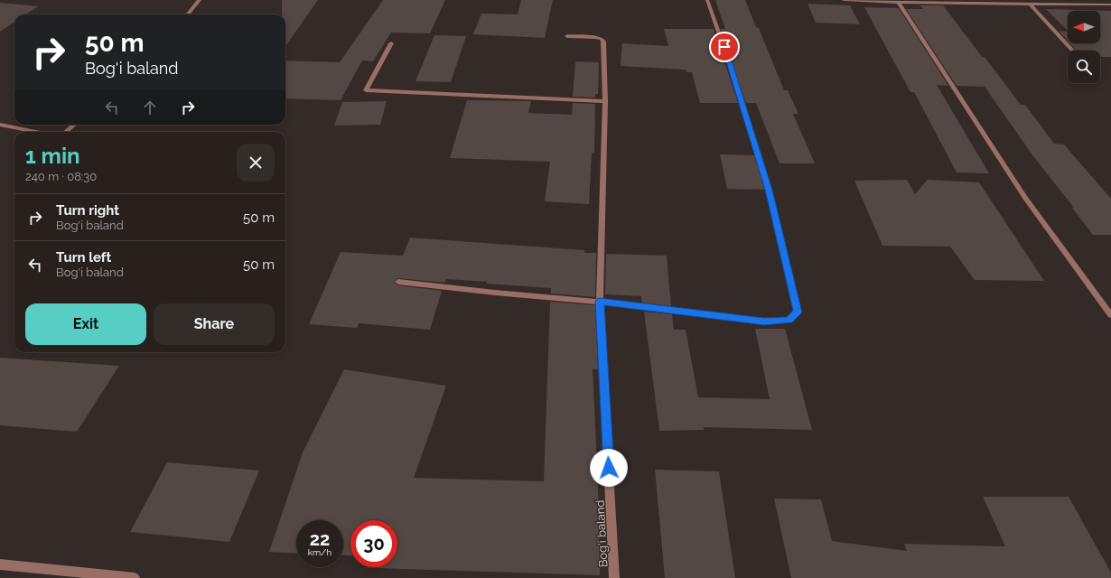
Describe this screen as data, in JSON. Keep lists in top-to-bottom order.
{
  "streets": {
    "street": ["Bog'i baland"]
  },
  "north": "left",
  "page": {
    "turn": ["50 m", "Bog'i baland"],
    "heading": ["1 min", "240 m · 08:30"],
    "list": [
      {
        "name": "Turn right",
        "note": "Bog'i baland",
        "value": "50 m"
      },
      {
        "name": "Turn left",
        "note": "Bog'i baland",
        "value": "50 m"
      }
    ],
    "buttons": ["Exit", "Share"],
    "speed": "22 km/h",
    "limit": "30"
  }
}
